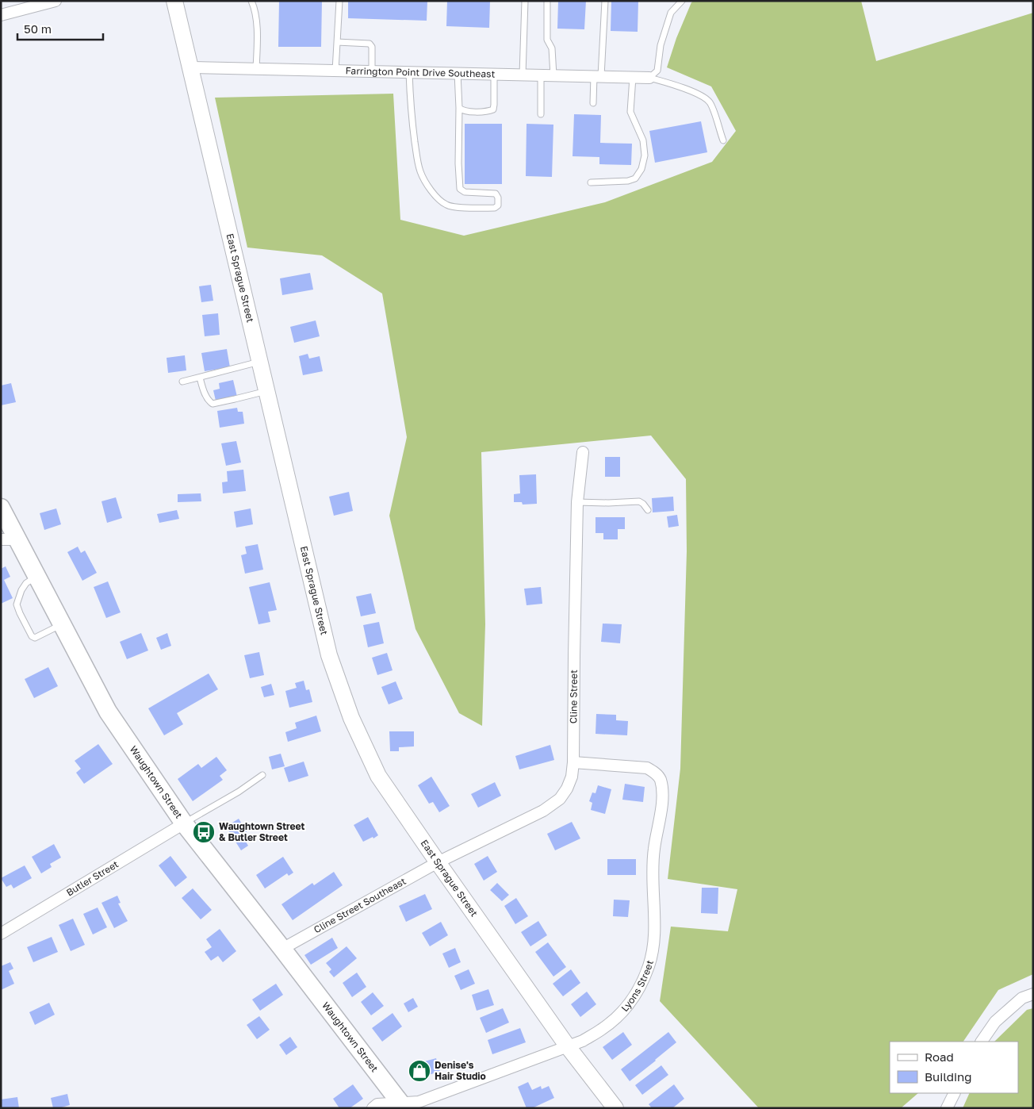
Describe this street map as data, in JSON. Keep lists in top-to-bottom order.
{
  "streets": {
    "main road": ["Waughtown Street"],
    "street": [
      "Farrington Point Drive Southeast",
      "East Sprague Street",
      "Cline Street",
      "Butler Street",
      "Cline Street Southeast",
      "Lyons Street"
    ]
  },
  "crossings": [
    ["Farrington Point Drive Southeast", "East Sprague Street"],
    ["East Sprague Street", "Cline Street"],
    ["East Sprague Street", "Cline Street Southeast"],
    ["East Sprague Street", "Lyons Street"],
    ["Cline Street", "Cline Street Southeast"],
    ["Cline Street", "Lyons Street"],
    ["Waughtown Street", "Butler Street"],
    ["Waughtown Street", "Cline Street Southeast"],
    ["Waughtown Street", "Lyons Street"]
  ],
  "places": {
    "bus stop": ["Waughtown Street & Butler Street"],
    "shop": ["Denise's Hair Studio"]
  },
  "legend": ["Road", "Building"],
  "scale_bar": "50 m"
}
